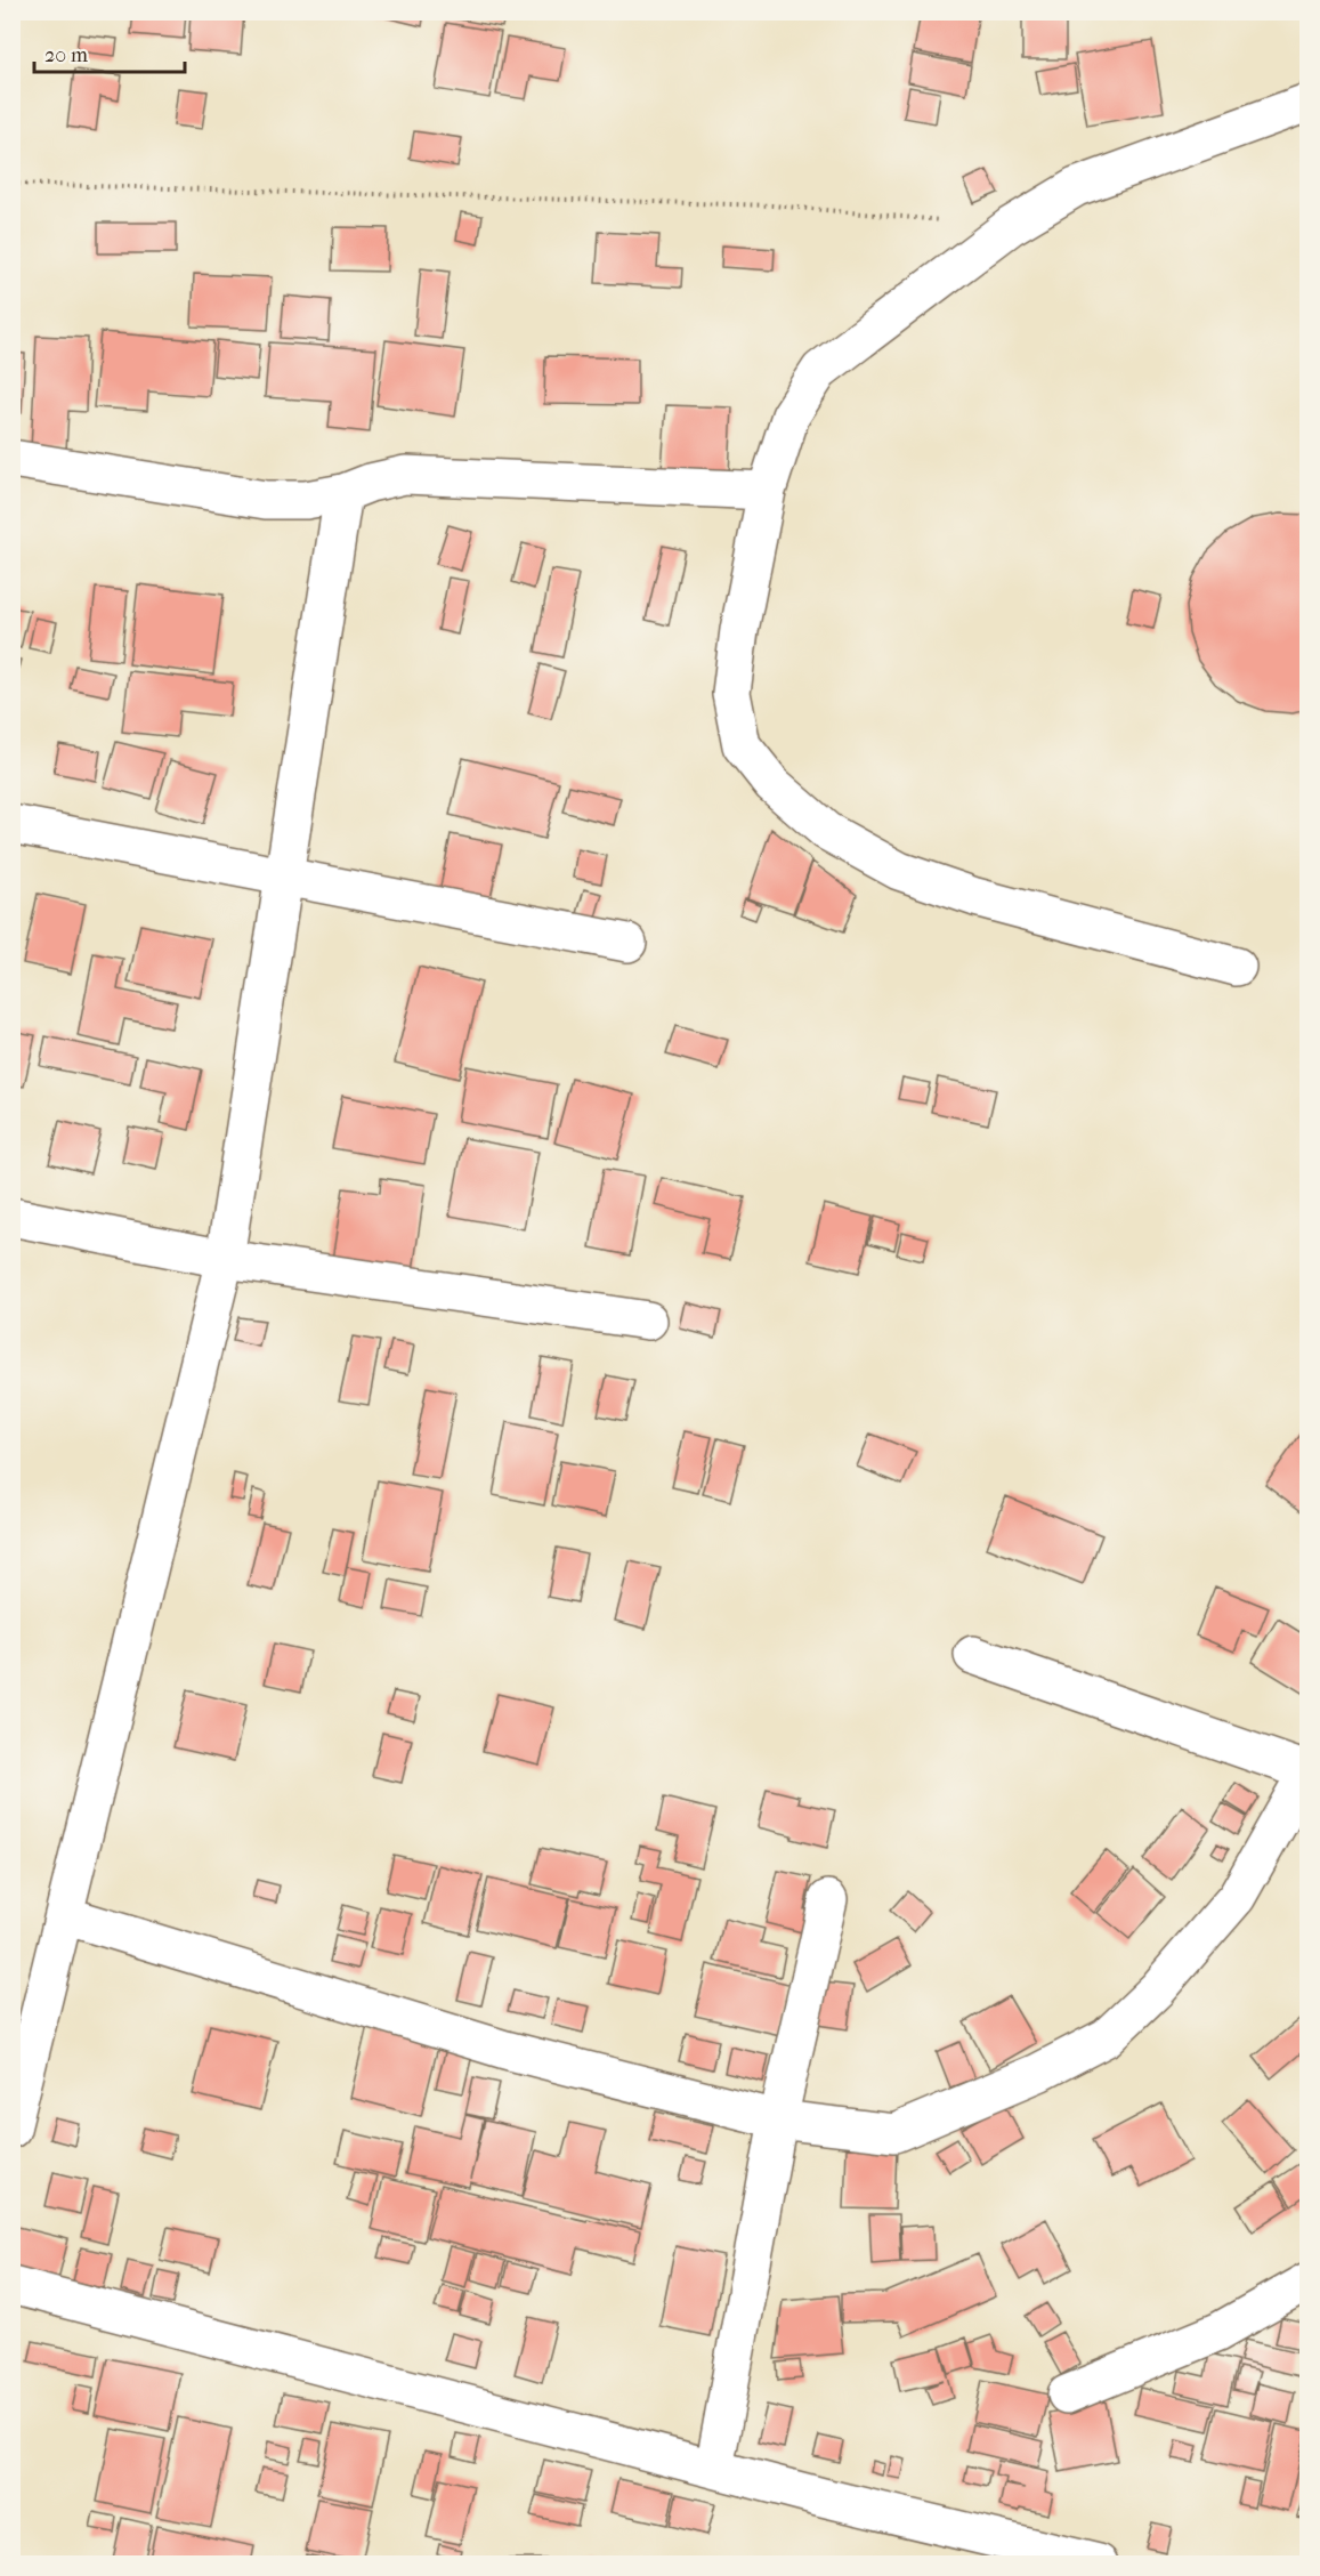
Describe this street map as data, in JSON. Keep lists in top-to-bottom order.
{
  "scale_bar": "20 m"
}
